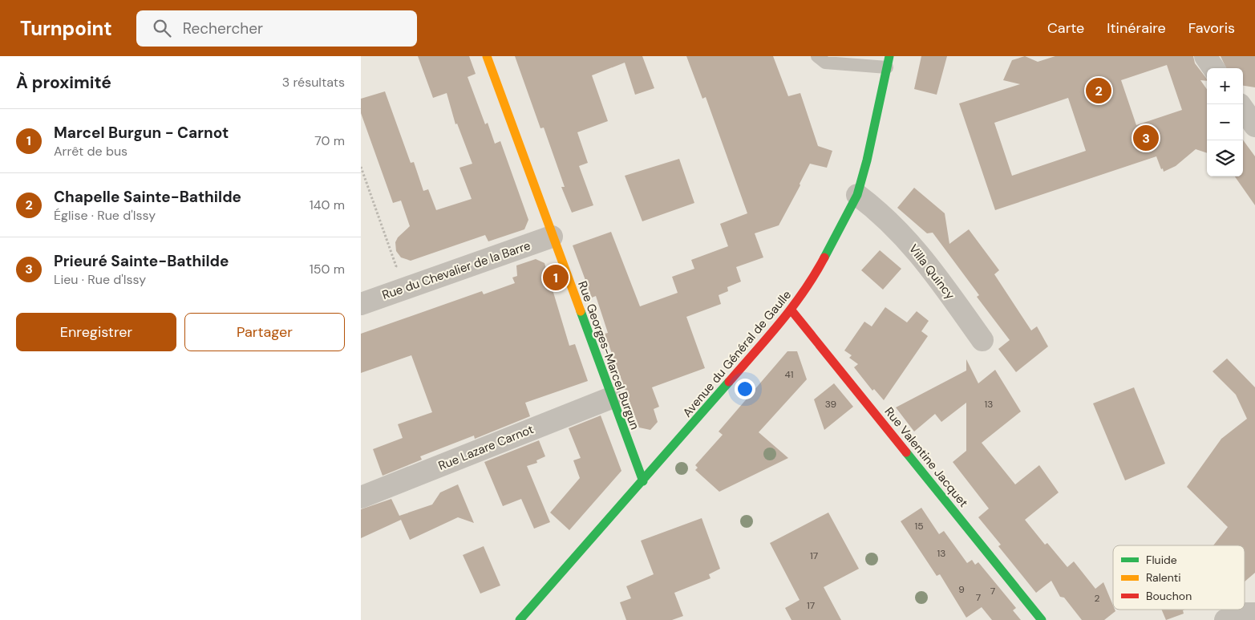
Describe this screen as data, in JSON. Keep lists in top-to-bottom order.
{
  "streets": {
    "street": [
      "Rue du Chevalier de la Barre",
      "Villa Quincy",
      "Avenue du Général de Gaulle",
      "Rue Georges-Marcel Burgun",
      "Rue Lazare Carnot",
      "Rue Valentine Jacquet"
    ]
  },
  "crossings": [
    ["Rue du Chevalier de la Barre", "Rue Georges-Marcel Burgun"],
    ["Villa Quincy", "Avenue du Général de Gaulle"],
    ["Avenue du Général de Gaulle", "Rue Georges-Marcel Burgun"],
    ["Avenue du Général de Gaulle", "Rue Valentine Jacquet"],
    ["Rue Georges-Marcel Burgun", "Rue Lazare Carnot"]
  ],
  "house_numbers": [
    "41",
    "39",
    "13",
    "15",
    "13",
    "17",
    "9",
    "7",
    "7",
    "2",
    "17"
  ],
  "legend": ["Fluide", "Ralenti", "Bouchon"],
  "page": {
    "header": "Turnpoint",
    "search": "Rechercher",
    "nav": ["Carte", "Itinéraire", "Favoris"],
    "heading": ["À proximité", "3 résultats"],
    "map_buttons": ["+", "−"],
    "pins": ["2", "3", "1"],
    "list": [
      {
        "mark": "1",
        "name": "Marcel Burgun - Carnot",
        "note": "Arrêt de bus",
        "value": "70 m"
      },
      {
        "mark": "2",
        "name": "Chapelle Sainte-Bathilde",
        "note": "Église · Rue d'Issy",
        "value": "140 m"
      },
      {
        "mark": "3",
        "name": "Prieuré Sainte-Bathilde",
        "note": "Lieu · Rue d'Issy",
        "value": "150 m"
      }
    ],
    "buttons": ["Enregistrer", "Partager"]
  }
}
